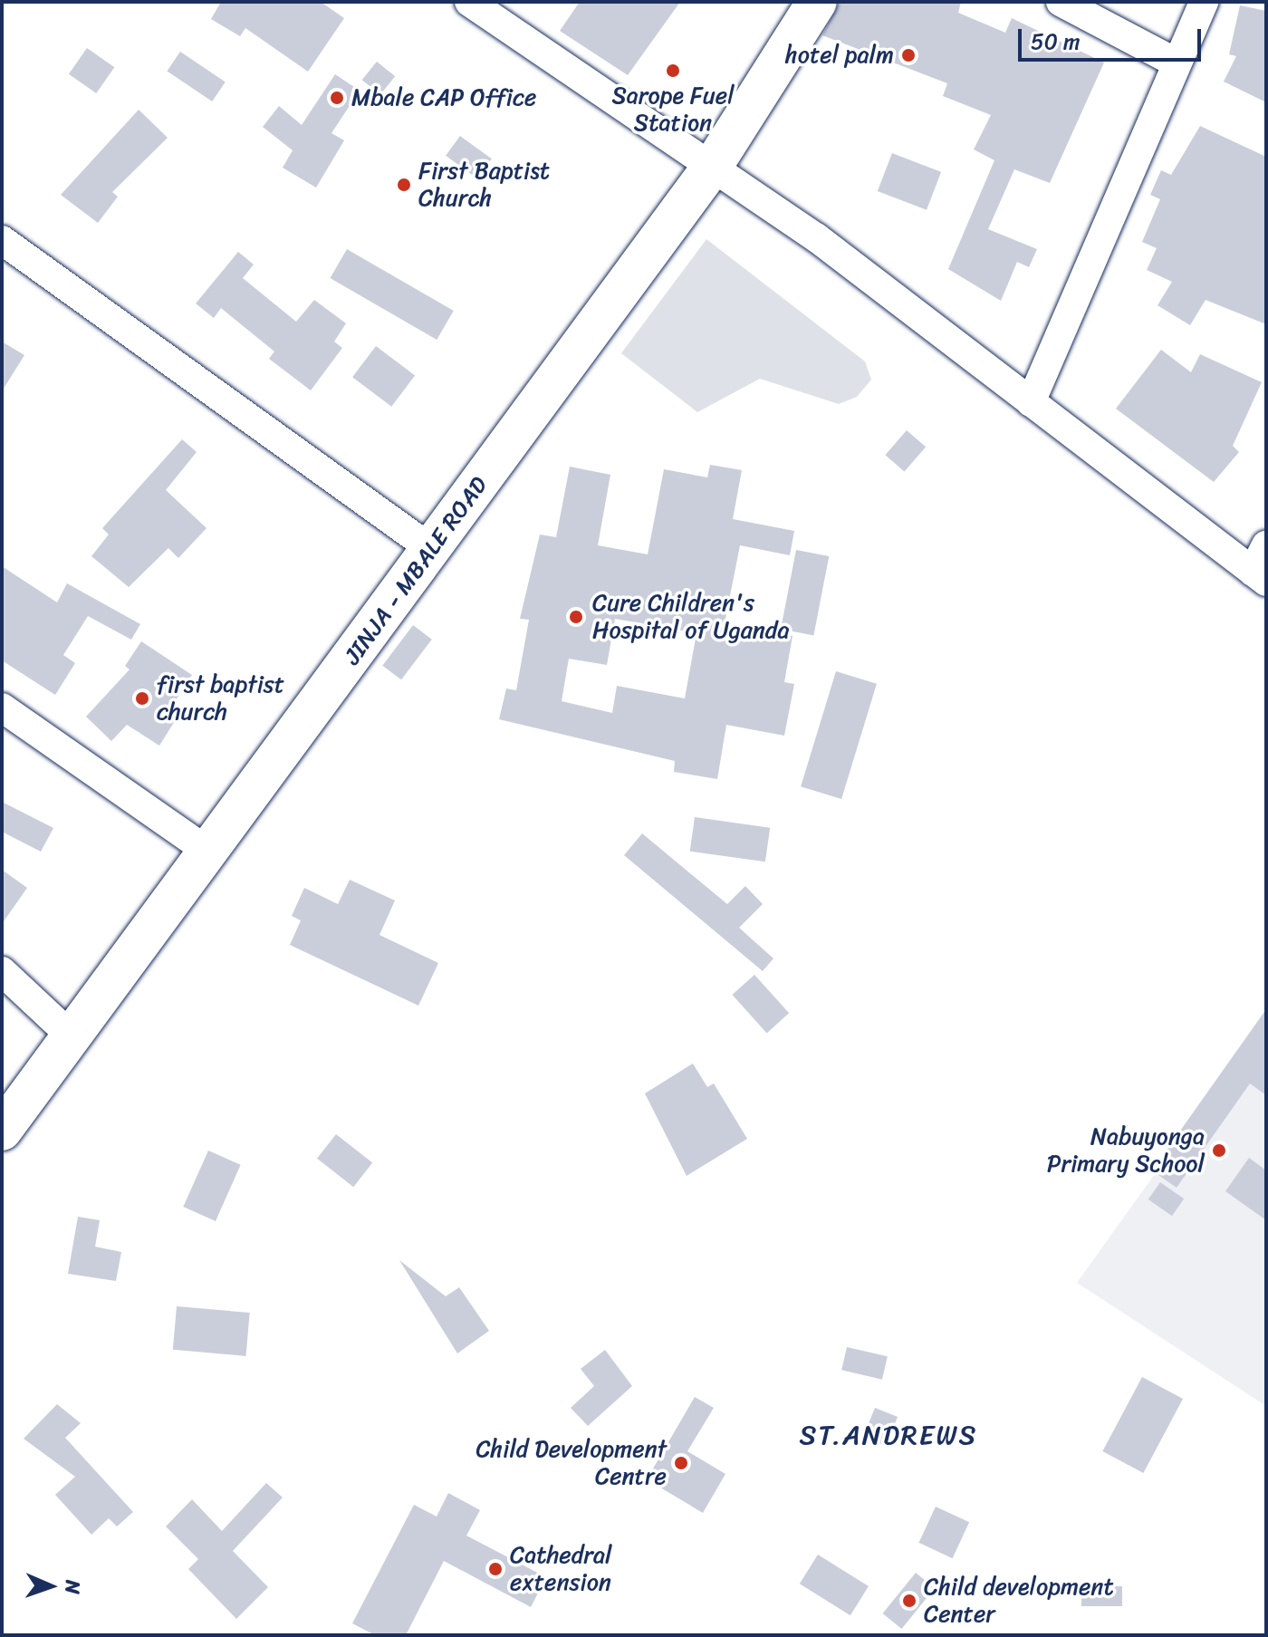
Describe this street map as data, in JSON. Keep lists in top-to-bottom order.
{
  "streets": {
    "main road": ["JINJA - MBALE ROAD"]
  },
  "districts": ["ST.ANDREWS"],
  "places": [
    "hotel palm",
    "Sarope Fuel Station",
    "Mbale CAP Office",
    "First Baptist Church",
    "Cure Children's Hospital of Uganda",
    "first baptist church",
    "Nabuyonga Primary School",
    "Child Development Centre",
    "Cathedral extension",
    "Child development Center"
  ],
  "scale_bar": "50 m",
  "north": "right"
}
